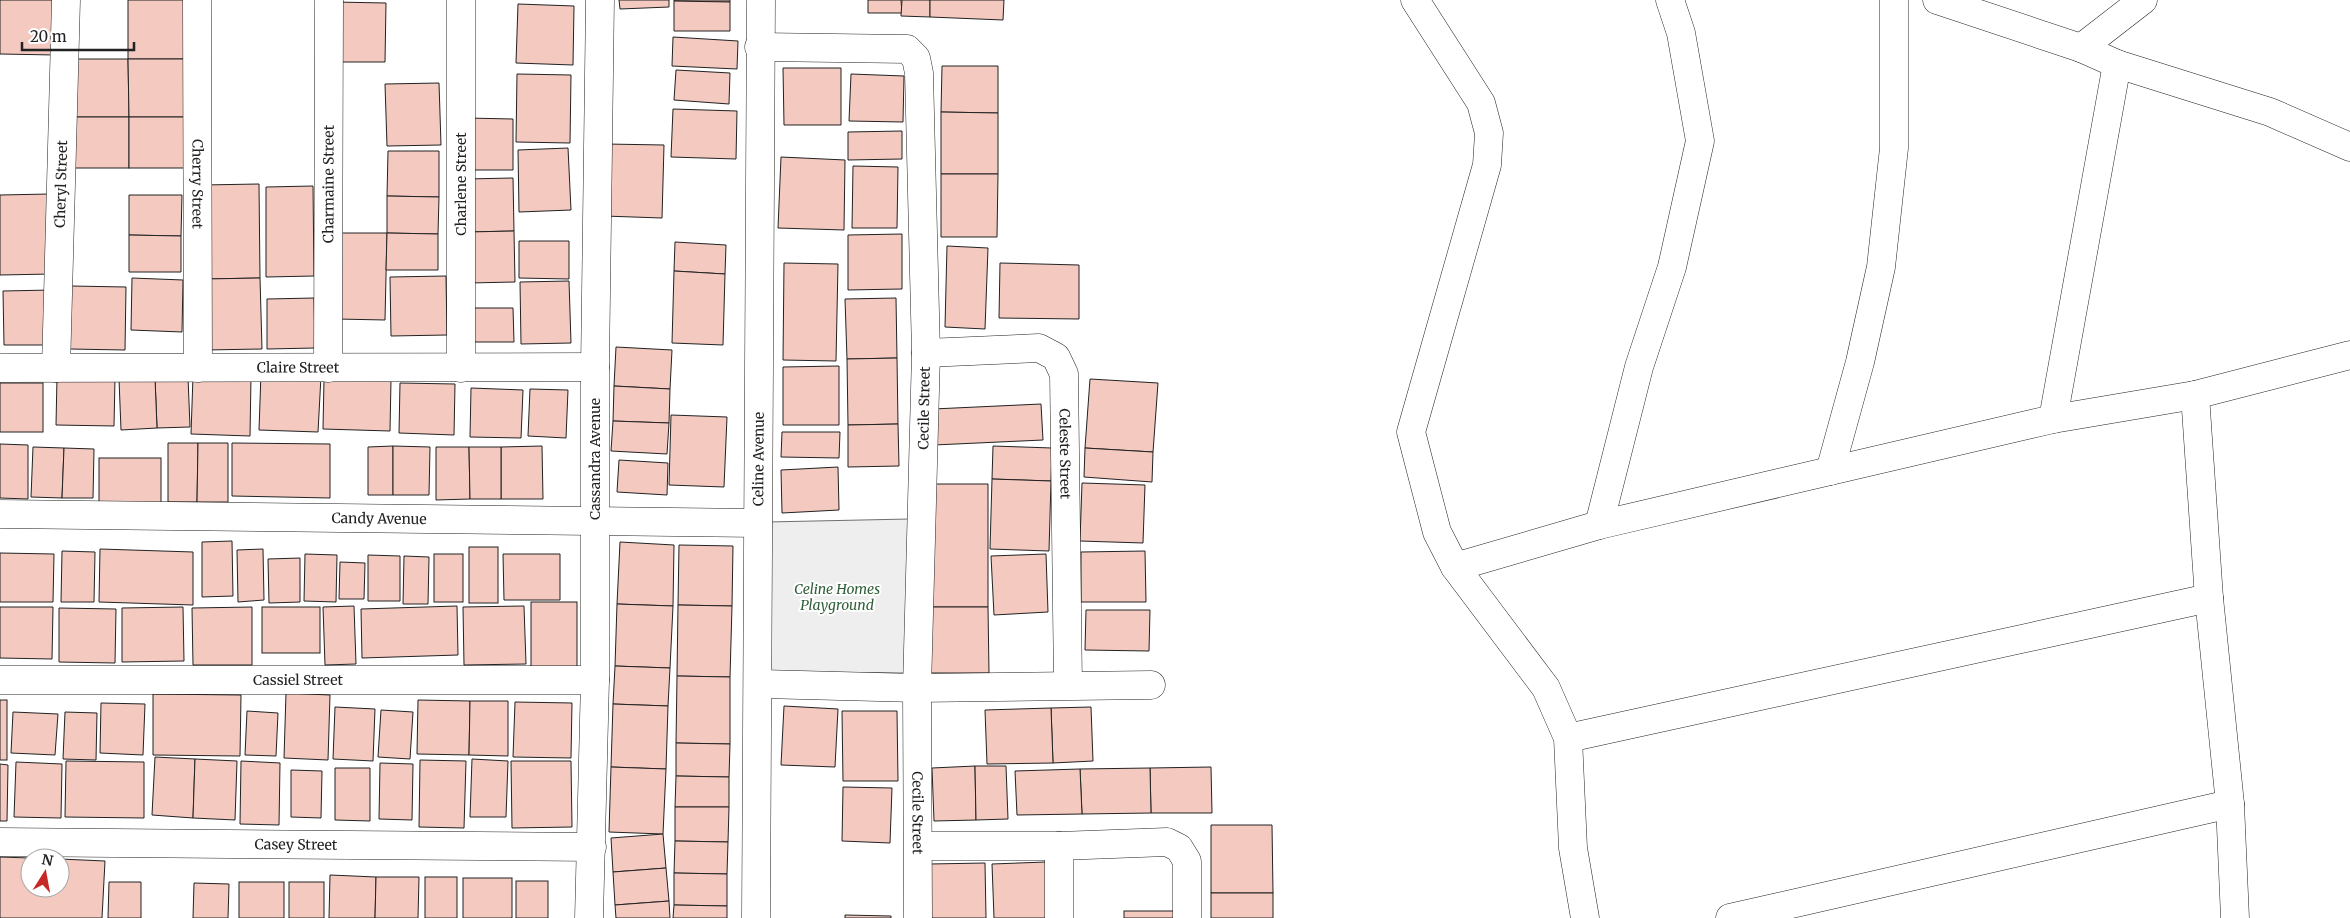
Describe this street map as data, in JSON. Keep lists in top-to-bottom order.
{
  "streets": {
    "street": [
      "Cheryl Street",
      "Cherry Street",
      "Charmaine Street",
      "Charlene Street",
      "Claire Street",
      "Cecile Street",
      "Celeste Street",
      "Cassandra Avenue",
      "Celine Avenue",
      "Candy Avenue",
      "Cassiel Street",
      "Casey Street"
    ]
  },
  "crossings": [
    ["Cheryl Street", "Claire Street"],
    ["Cherry Street", "Claire Street"],
    ["Charmaine Street", "Claire Street"],
    ["Charlene Street", "Claire Street"],
    ["Claire Street", "Cassandra Avenue"],
    ["Cecile Street", "Celeste Street"],
    ["Cecile Street", "Celine Avenue"],
    ["Cassandra Avenue", "Candy Avenue"],
    ["Cassandra Avenue", "Cassiel Street"],
    ["Cassandra Avenue", "Casey Street"],
    ["Celine Avenue", "Candy Avenue"]
  ],
  "parks": ["Celine Homes Playground"],
  "scale_bar": "20 m",
  "north": "top"
}
